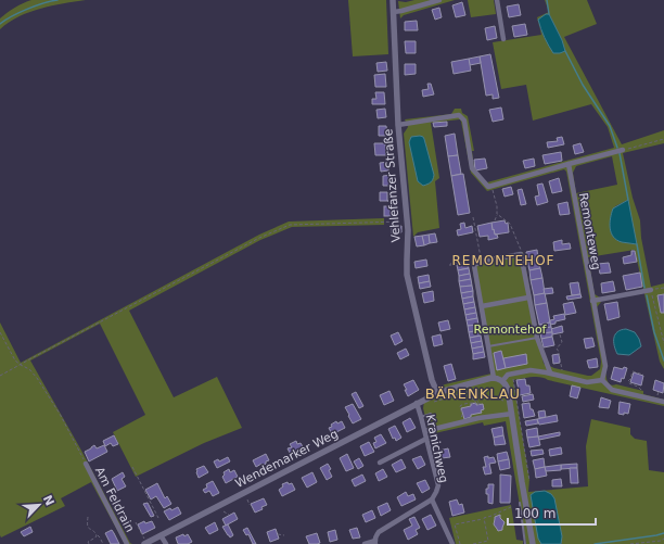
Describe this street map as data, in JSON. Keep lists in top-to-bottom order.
{
  "streets": {
    "street": [
      "Vehlefanzer Straße",
      "Remonteweg",
      "Kranichweg",
      "Wendemarker Weg",
      "Am Feldrain"
    ]
  },
  "crossings": [
    ["Vehlefanzer Straße", "Wendemarker Weg"],
    ["Kranichweg", "Wendemarker Weg"]
  ],
  "districts": ["REMONTEHOF", "BÄRENKLAU"],
  "parks": ["Remontehof"],
  "scale_bar": "100 m",
  "north": "top right"
}
